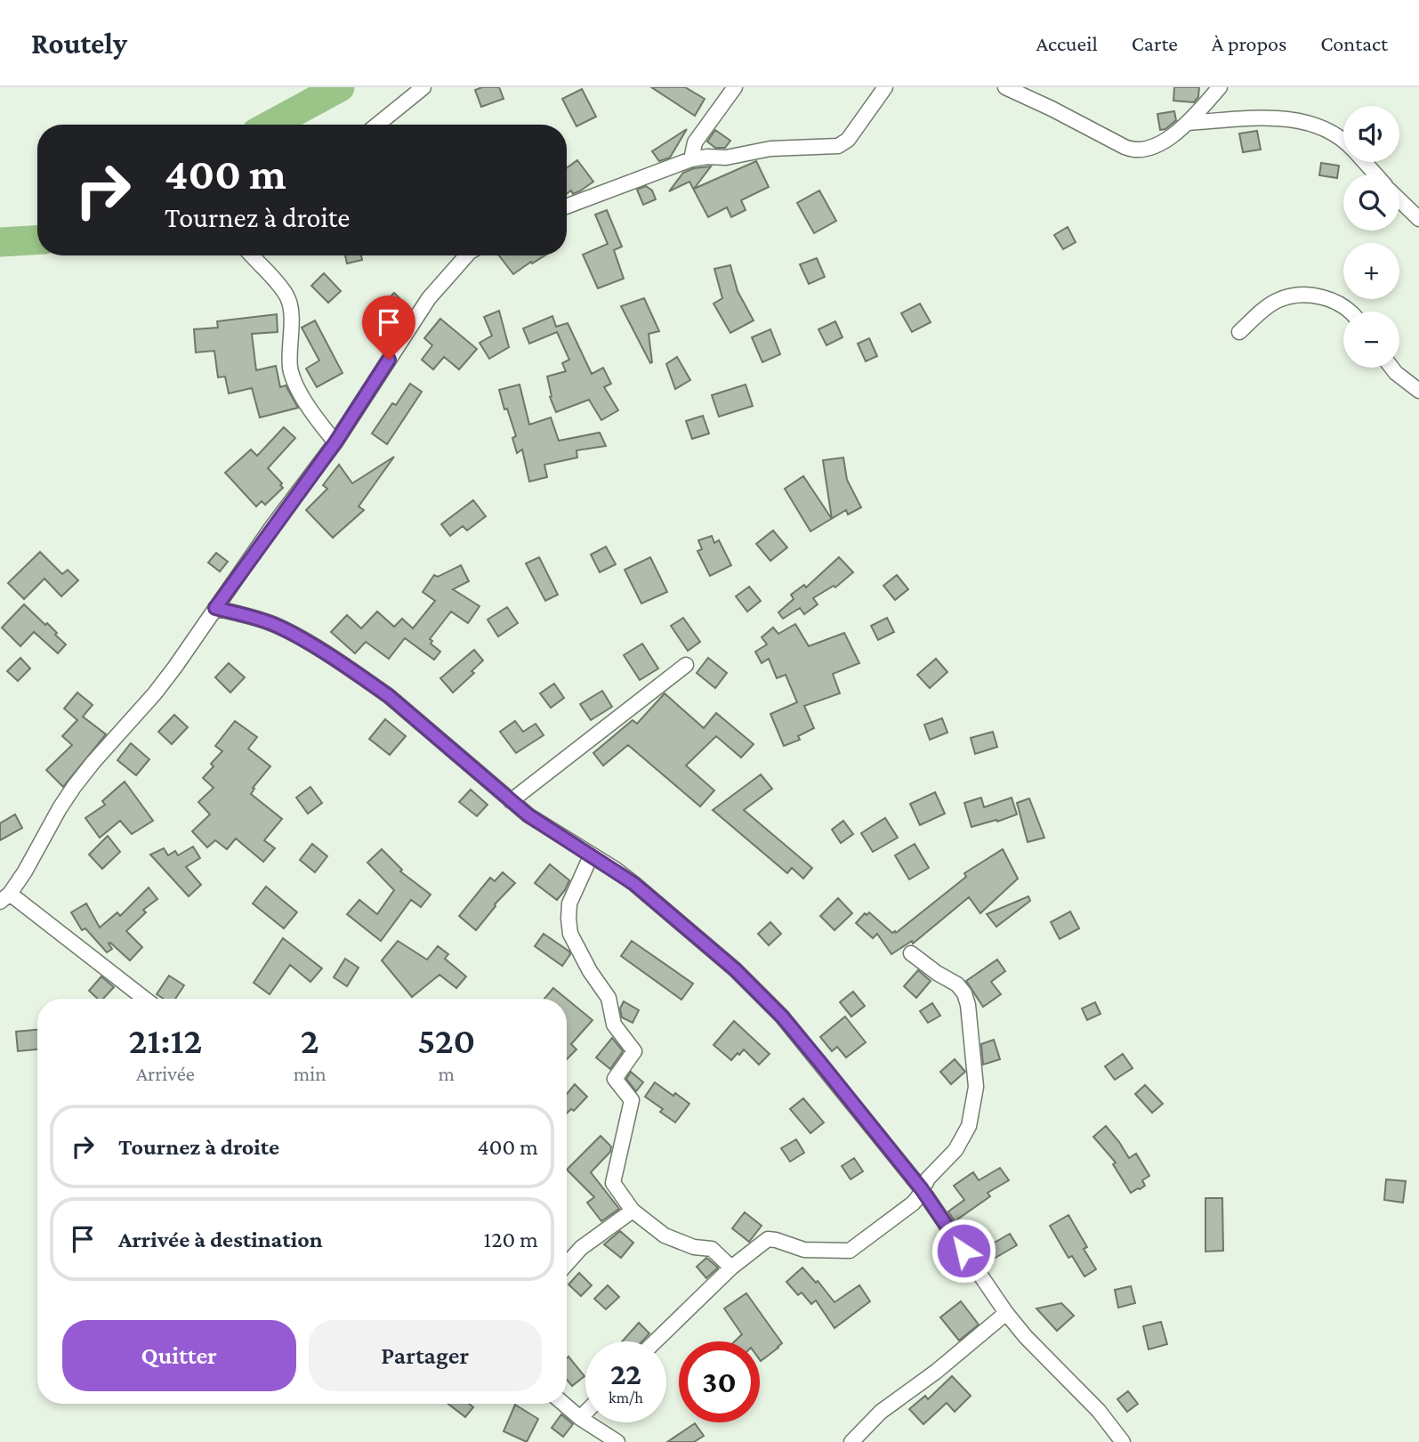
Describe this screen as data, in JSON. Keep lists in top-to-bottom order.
{
  "page": {
    "header": "Routely",
    "nav": [
      "Accueil",
      "Carte",
      "À propos",
      "Contact"
    ],
    "map_buttons": ["+", "−"],
    "turn": ["400 m", "Tournez à droite"],
    "eta": [
      "21:12",
      "Arrivée",
      "2",
      "min",
      "520",
      "m"
    ],
    "list": [
      {
        "name": "Tournez à droite",
        "value": "400 m"
      },
      {
        "name": "Arrivée à destination",
        "value": "120 m"
      }
    ],
    "buttons": ["Quitter", "Partager"],
    "speed": "22 km/h",
    "limit": "30"
  }
}
